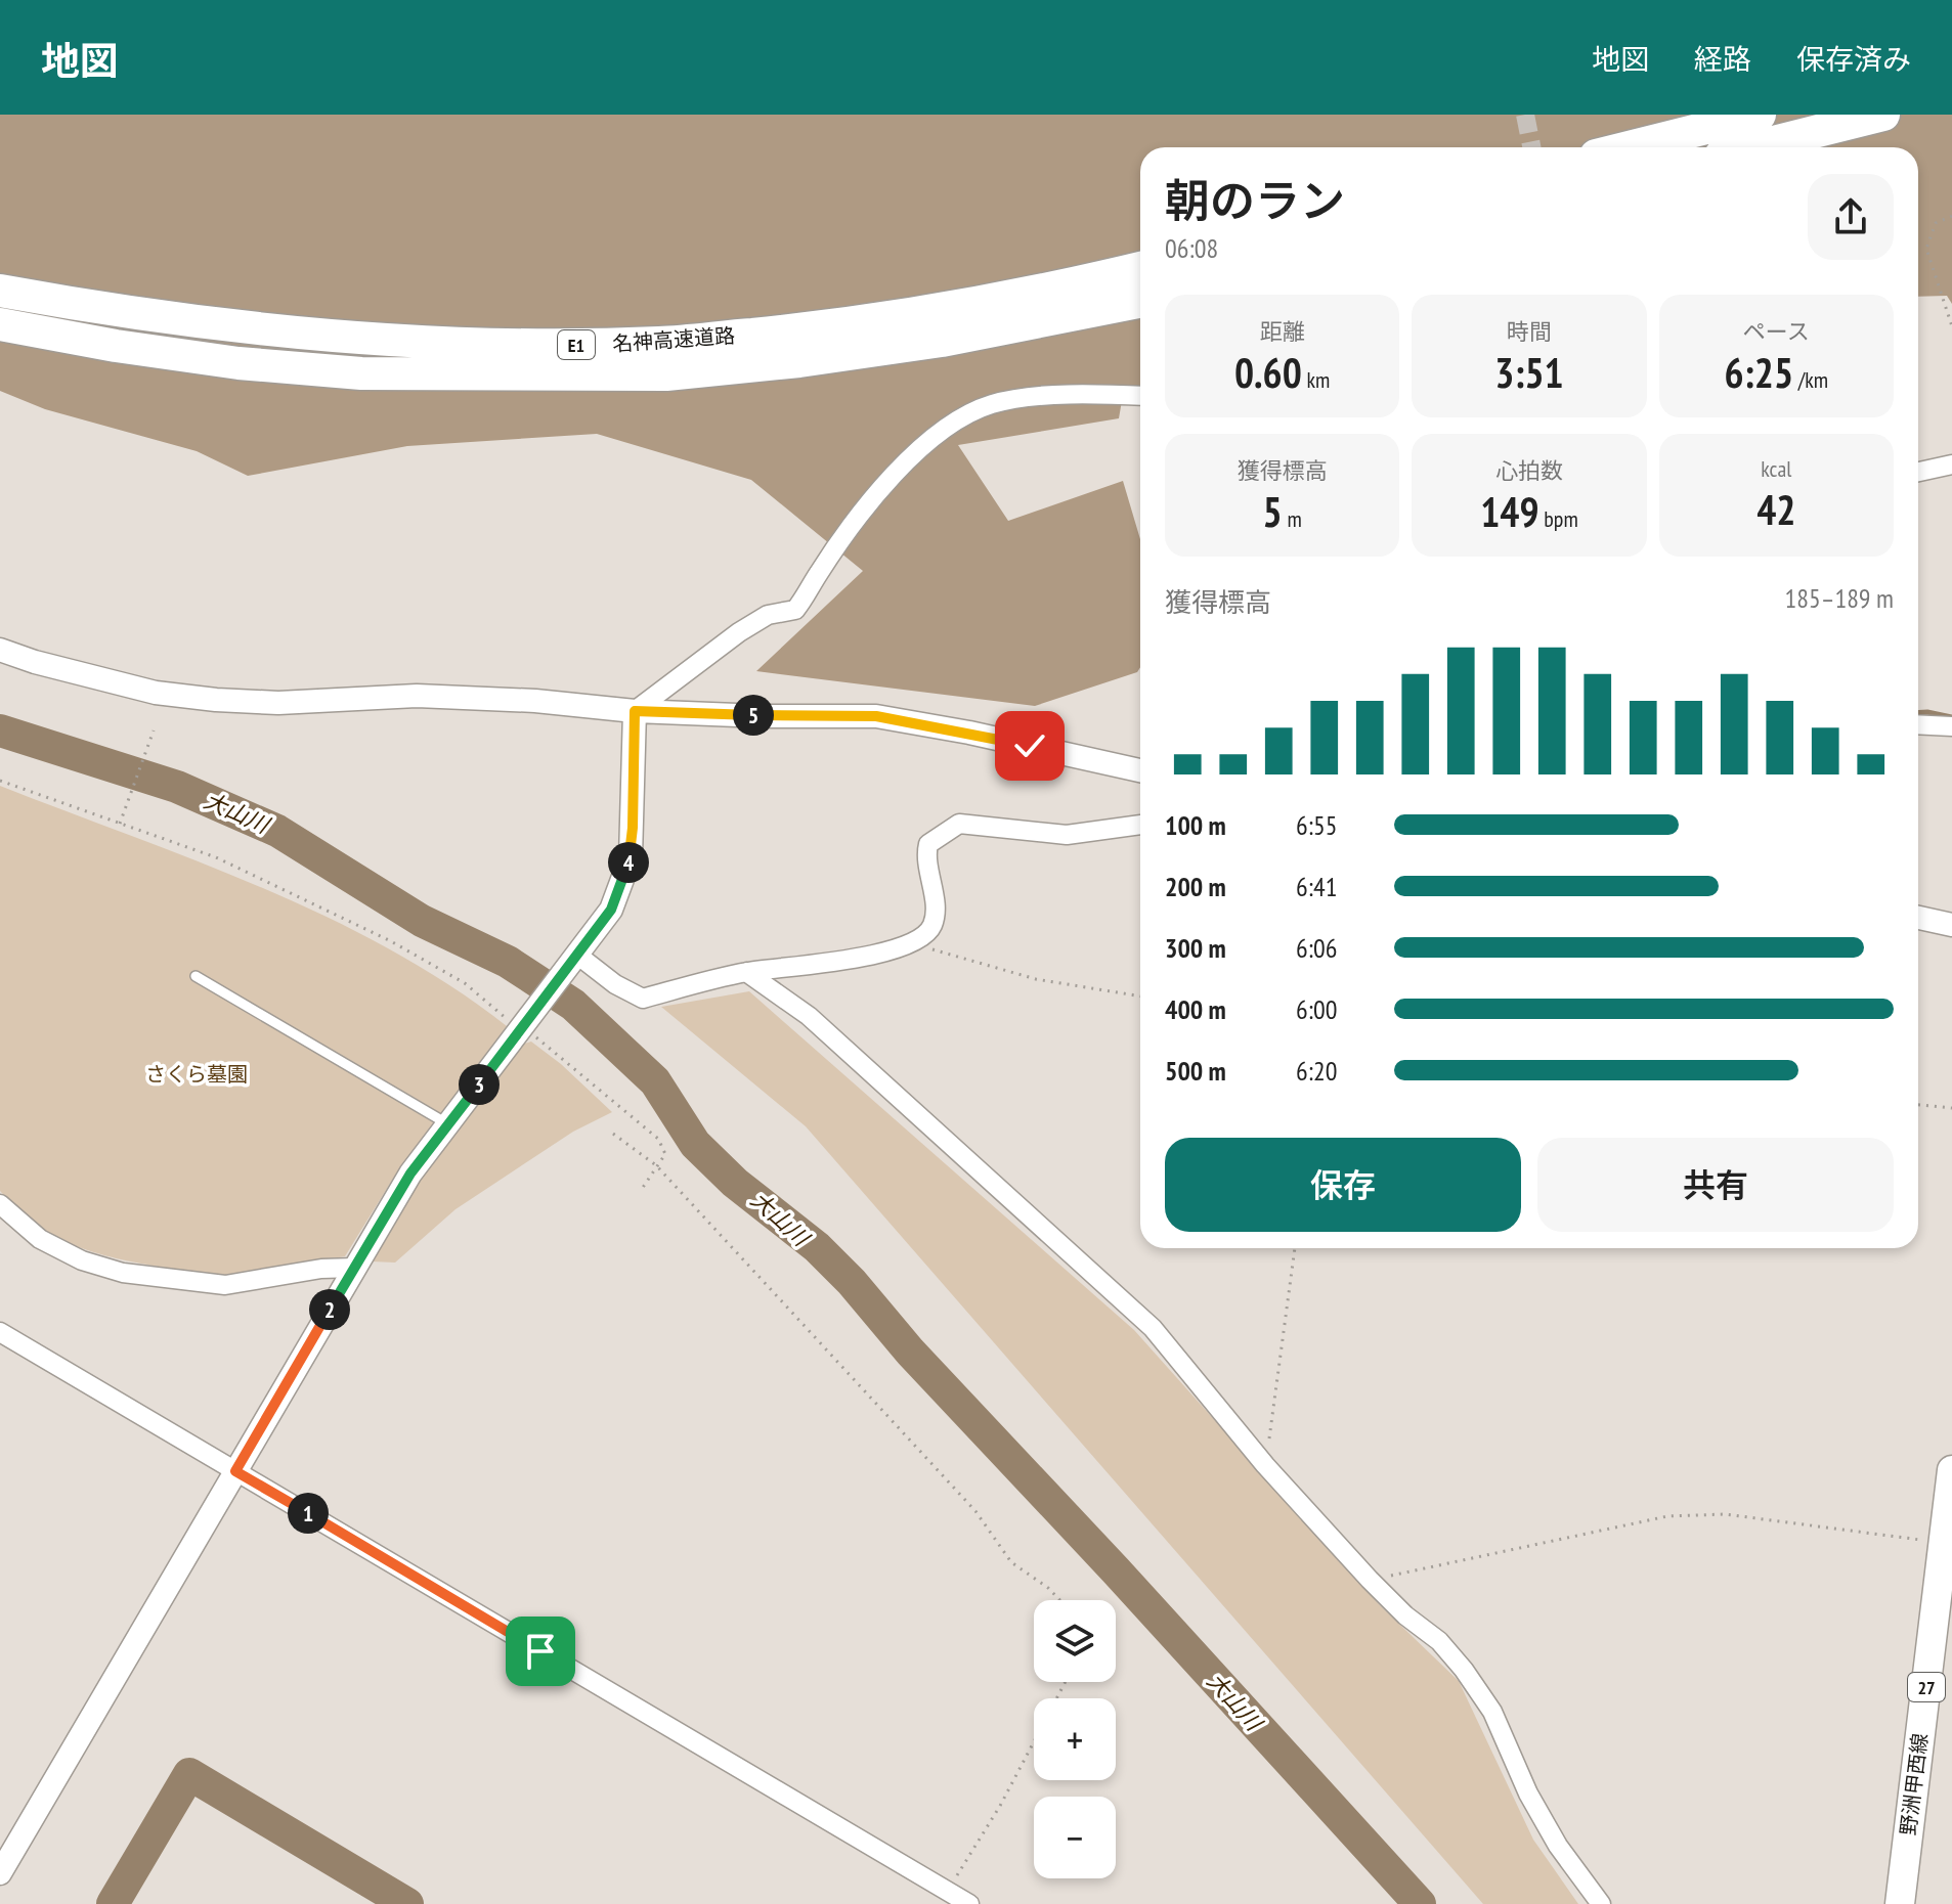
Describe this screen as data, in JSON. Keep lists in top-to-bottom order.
{
  "streets": {
    "highway": ["名神高速道路", "E1"],
    "main road": ["27", "野洲甲西線"]
  },
  "water": ["大山川"],
  "parks": ["さくら墓園"],
  "page": {
    "header": "地図",
    "nav": ["地図", "経路", "保存済み"],
    "heading": ["朝のラン", "06:08"],
    "stats": [
      ["距離", "0.60 km"],
      ["時間", "3:51"],
      ["ペース", "6:25 /km"],
      ["獲得標高", "5 m"],
      ["心拍数", "149 bpm"],
      ["kcal", "42"]
    ],
    "chart": ["獲得標高", "185–189 m"],
    "pins": [
      "5",
      "4",
      "3",
      "2",
      "1"
    ],
    "list": [
      {
        "name": "100 m",
        "note": "6:55"
      },
      {
        "name": "200 m",
        "note": "6:41"
      },
      {
        "name": "300 m",
        "note": "6:06"
      },
      {
        "name": "400 m",
        "note": "6:00"
      },
      {
        "name": "500 m",
        "note": "6:20"
      }
    ],
    "buttons": ["保存", "共有"],
    "map_buttons": ["+", "−"]
  }
}
